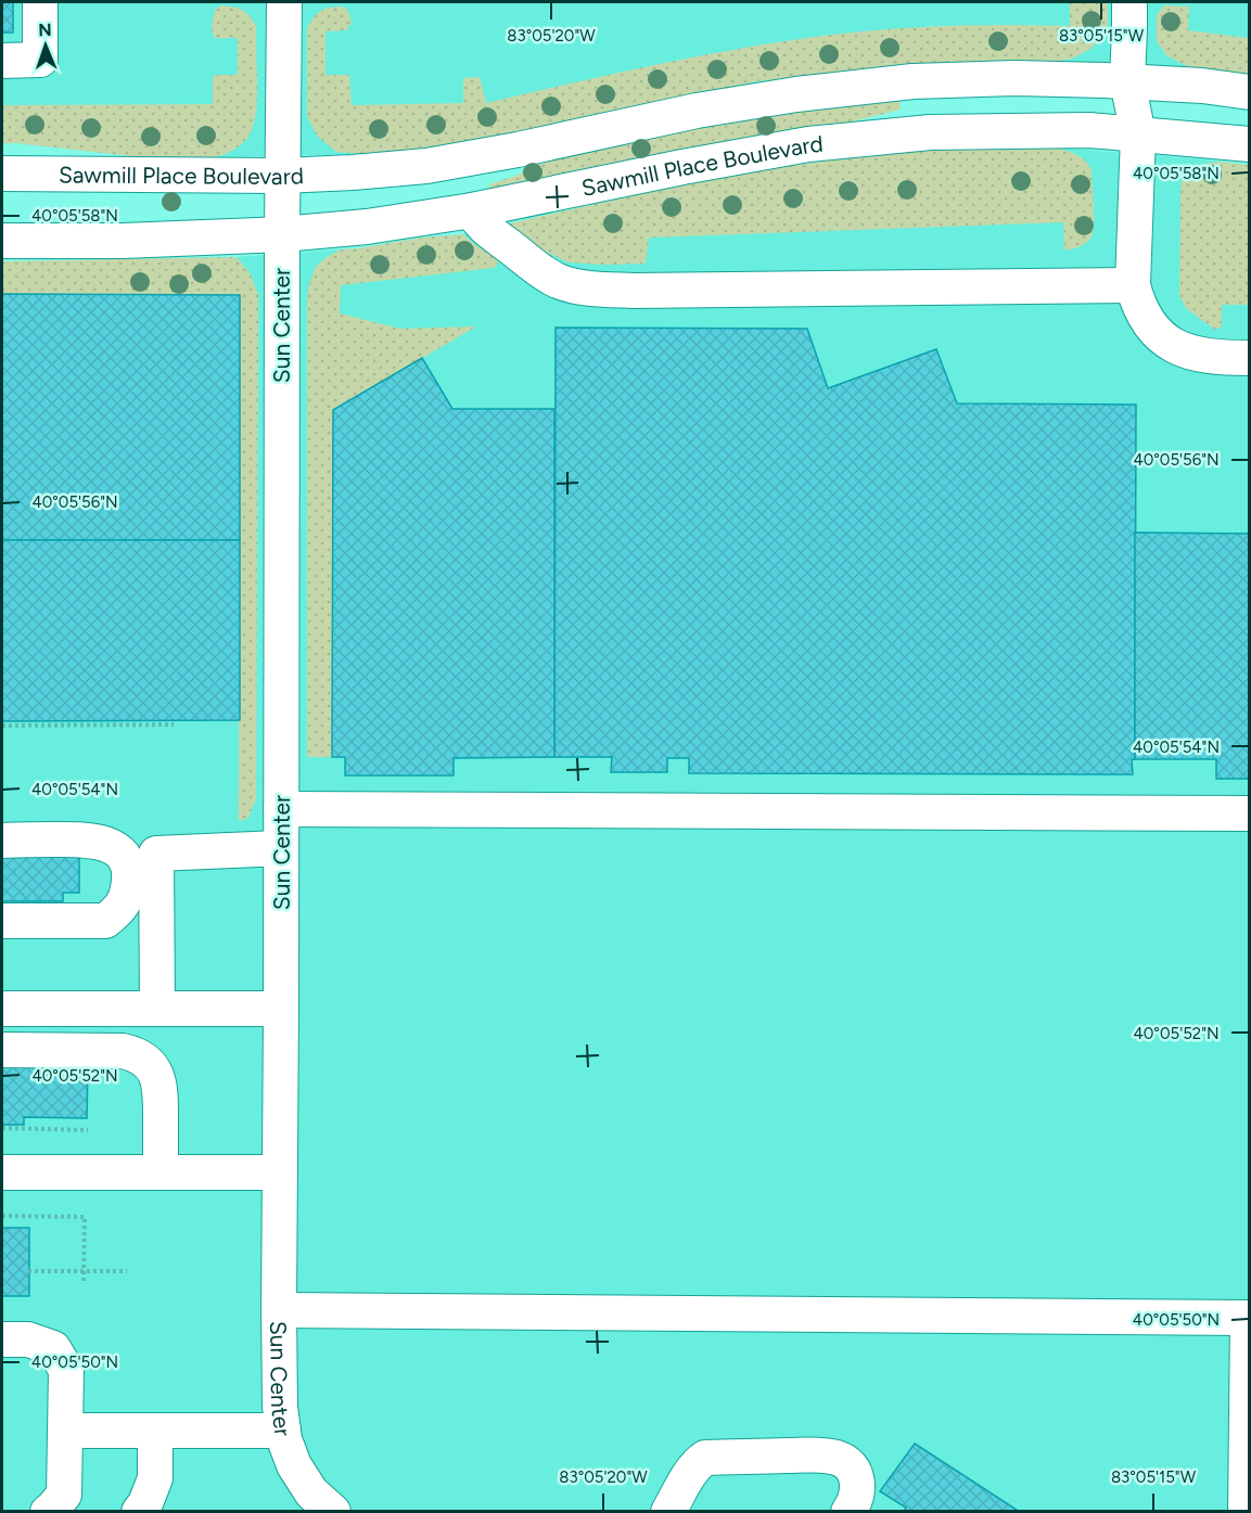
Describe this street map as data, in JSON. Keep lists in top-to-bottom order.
{
  "streets": {
    "street": ["Sawmill Place Boulevard", "Sun Center"]
  },
  "crossings": [
    ["Sawmill Place Boulevard", "Sun Center"]
  ],
  "north": "top",
  "coordinates": [
    "83°05'20\"W",
    "83°05'15\"W",
    "40°05'58\"N",
    "40°05'56\"N",
    "40°05'54\"N",
    "40°05'52\"N",
    "40°05'50\"N"
  ]
}
